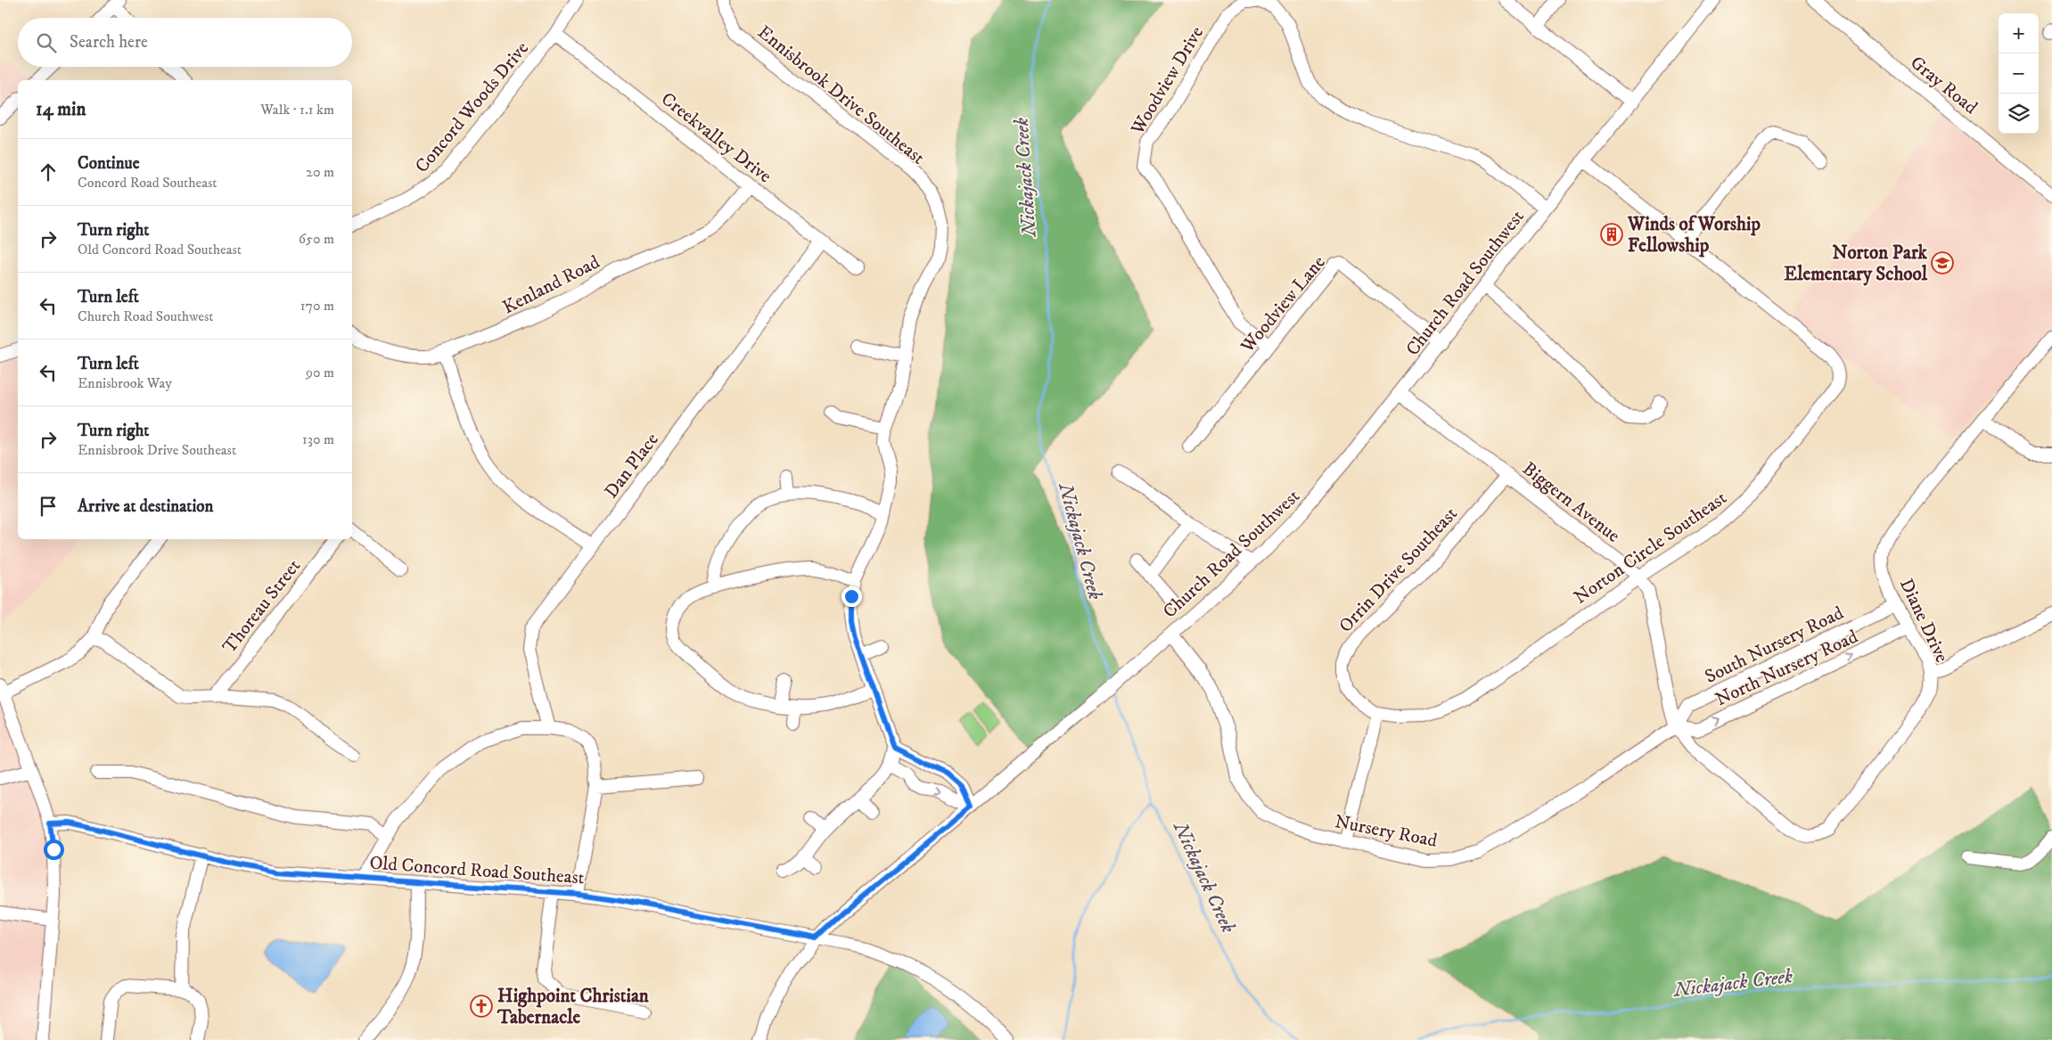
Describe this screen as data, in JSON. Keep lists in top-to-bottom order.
{
  "streets": {
    "street": [
      "Woodview Drive",
      "Gray Road",
      "Ennisbrook Drive Southeast",
      "Concord Woods Drive",
      "Creekvalley Drive",
      "Church Road Southwest",
      "Kenland Road",
      "Woodview Lane",
      "Dan Place",
      "Biggern Avenue",
      "Norton Circle Southeast",
      "Orrin Drive Southeast",
      "Thoreau Street",
      "Diane Drive",
      "South Nursery Road",
      "North Nursery Road",
      "Nursery Road",
      "Old Concord Road Southeast"
    ]
  },
  "crossings": [
    ["Woodview Drive", "Church Road Southwest"],
    ["Woodview Drive", "Woodview Lane"],
    ["Concord Woods Drive", "Creekvalley Drive"],
    ["Creekvalley Drive", "Kenland Road"],
    ["Creekvalley Drive", "Dan Place"],
    ["Church Road Southwest", "Woodview Lane"],
    ["Church Road Southwest", "Biggern Avenue"],
    ["Church Road Southwest", "Norton Circle Southeast"],
    ["Church Road Southwest", "Nursery Road"],
    ["Church Road Southwest", "Old Concord Road Southeast"],
    ["Biggern Avenue", "Norton Circle Southeast"],
    ["Biggern Avenue", "Orrin Drive Southeast"],
    ["Biggern Avenue", "Diane Drive"],
    ["Biggern Avenue", "South Nursery Road"],
    ["Biggern Avenue", "North Nursery Road"],
    ["Biggern Avenue", "Nursery Road"],
    ["Norton Circle Southeast", "Orrin Drive Southeast"],
    ["Diane Drive", "South Nursery Road"],
    ["Diane Drive", "North Nursery Road"],
    ["Diane Drive", "Nursery Road"],
    ["South Nursery Road", "North Nursery Road"],
    ["South Nursery Road", "Nursery Road"],
    ["North Nursery Road", "Nursery Road"]
  ],
  "one_way": ["North Nursery Road"],
  "water": ["Nickajack Creek"],
  "places": {
    "building": ["Winds of Worship Fellowship"],
    "school or university": ["Norton Park Elementary School"],
    "church": ["Highpoint Christian Tabernacle"]
  },
  "page": {
    "map_buttons": ["+", "−"],
    "search": "Search here",
    "heading": ["14 min", "Walk · 1.1 km"],
    "list": [
      ["Continue", "Concord Road Southeast", "20 m"],
      ["Turn right", "Old Concord Road Southeast", "650 m"],
      ["Turn left", "Church Road Southwest", "170 m"],
      ["Turn left", "Ennisbrook Way", "90 m"],
      ["Turn right", "Ennisbrook Drive Southeast", "130 m"],
      "Arrive at destination"
    ]
  }
}
